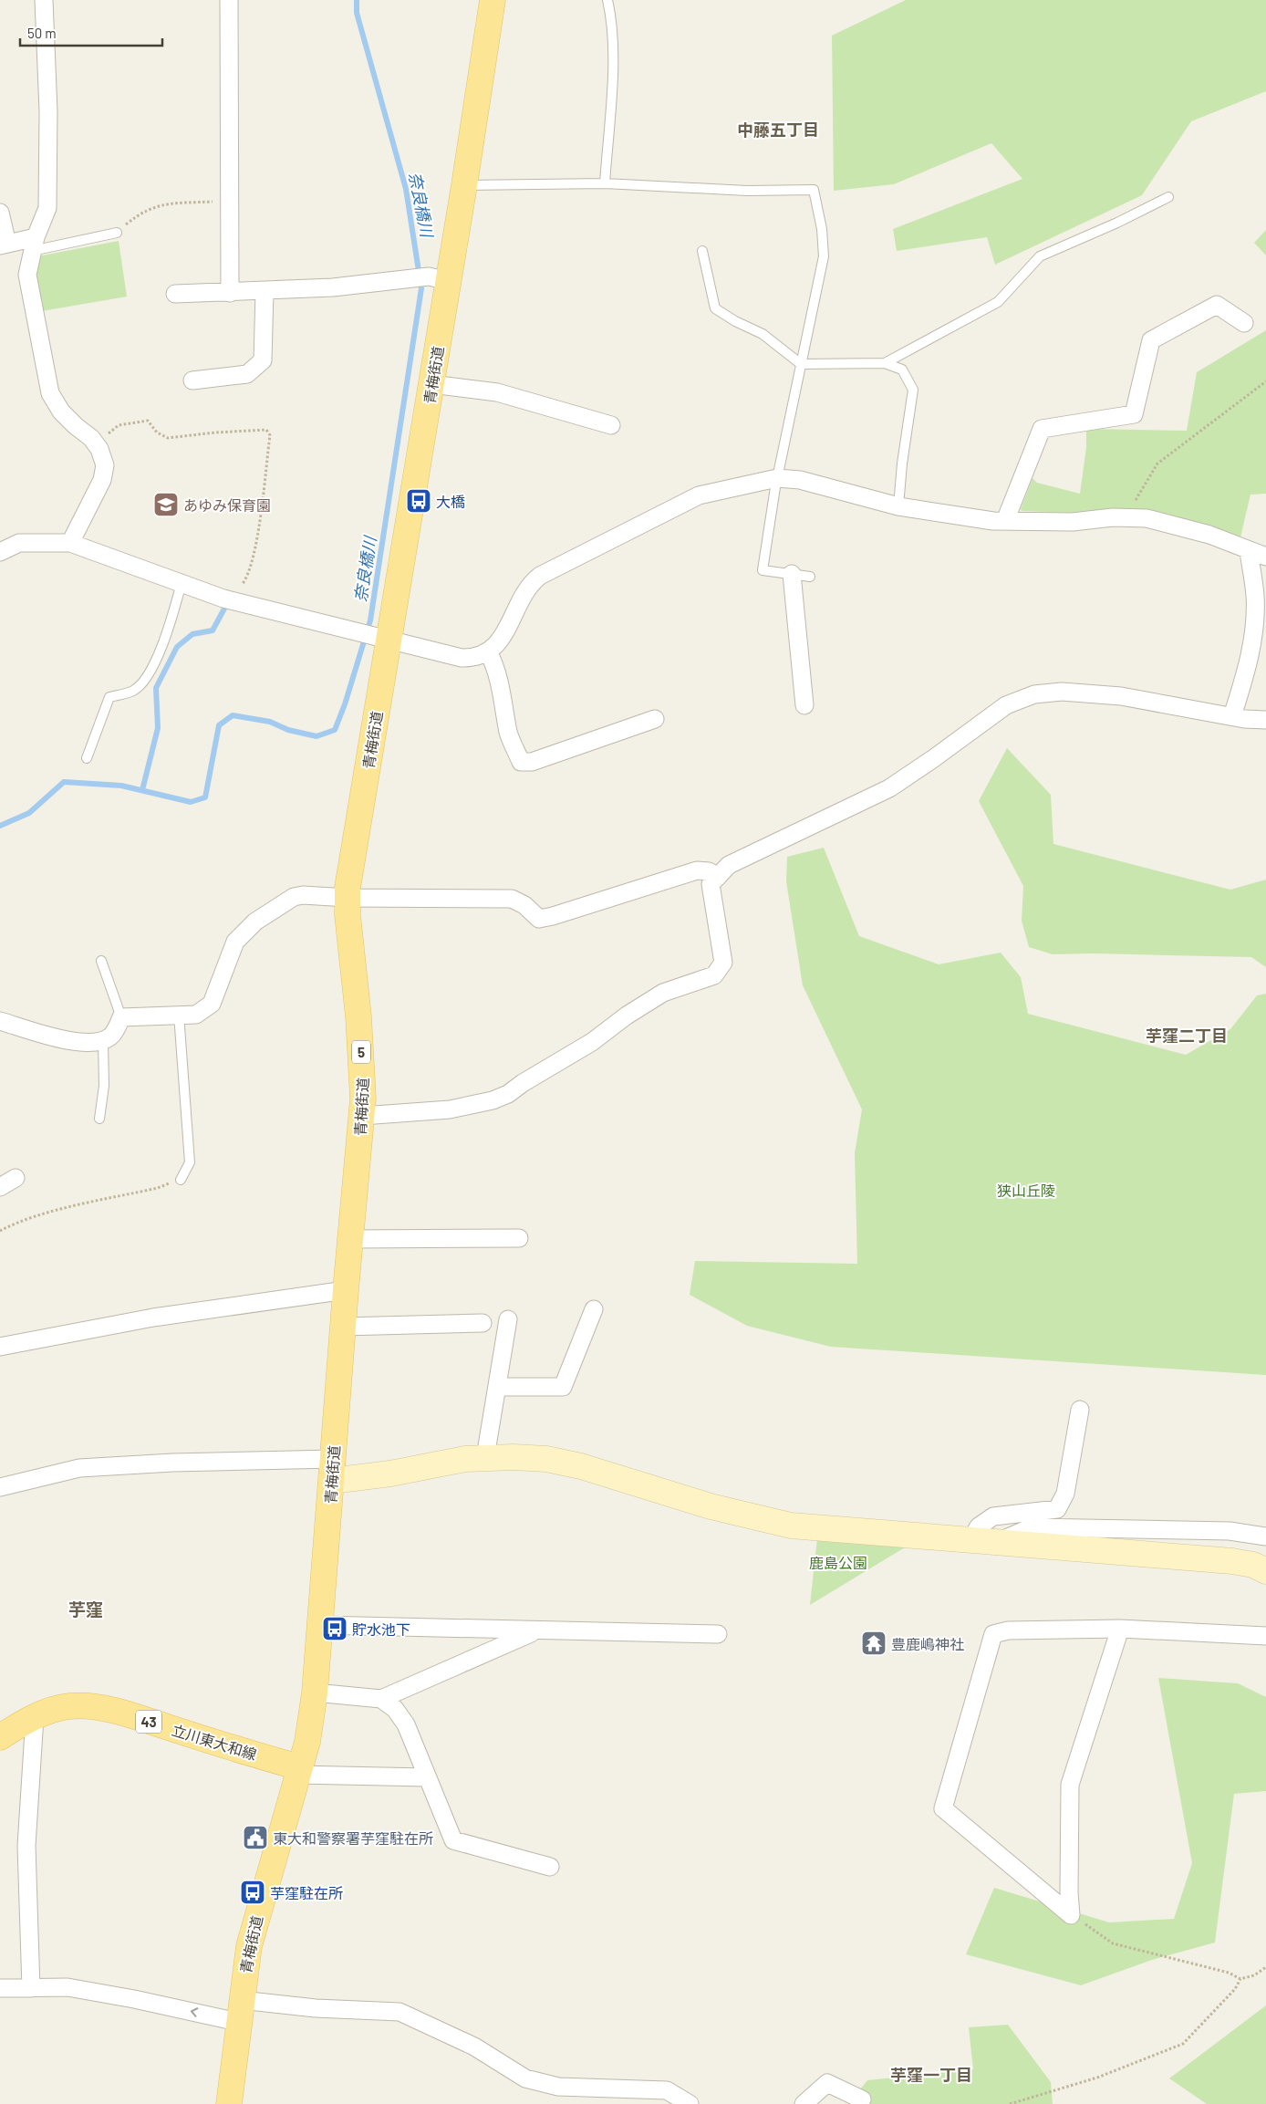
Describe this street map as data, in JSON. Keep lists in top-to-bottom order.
{
  "streets": {
    "main road": [
      "青梅街道",
      "5",
      "43",
      "立川東大和線"
    ]
  },
  "crossings": [
    ["青梅街道", "立川東大和線"]
  ],
  "districts": [
    "中藤五丁目",
    "芋窪二丁目",
    "芋窪",
    "芋窪一丁目"
  ],
  "water": ["奈良橋川"],
  "parks": ["狭山丘陵", "鹿島公園"],
  "places": {
    "bus stop": ["大橋", "貯水池下", "芋窪駐在所"],
    "school or university": ["あゆみ保育園"],
    "temple": ["豊鹿嶋神社"],
    "public building": ["東大和警察署芋窪駐在所"]
  },
  "scale_bar": "50 m"
}
